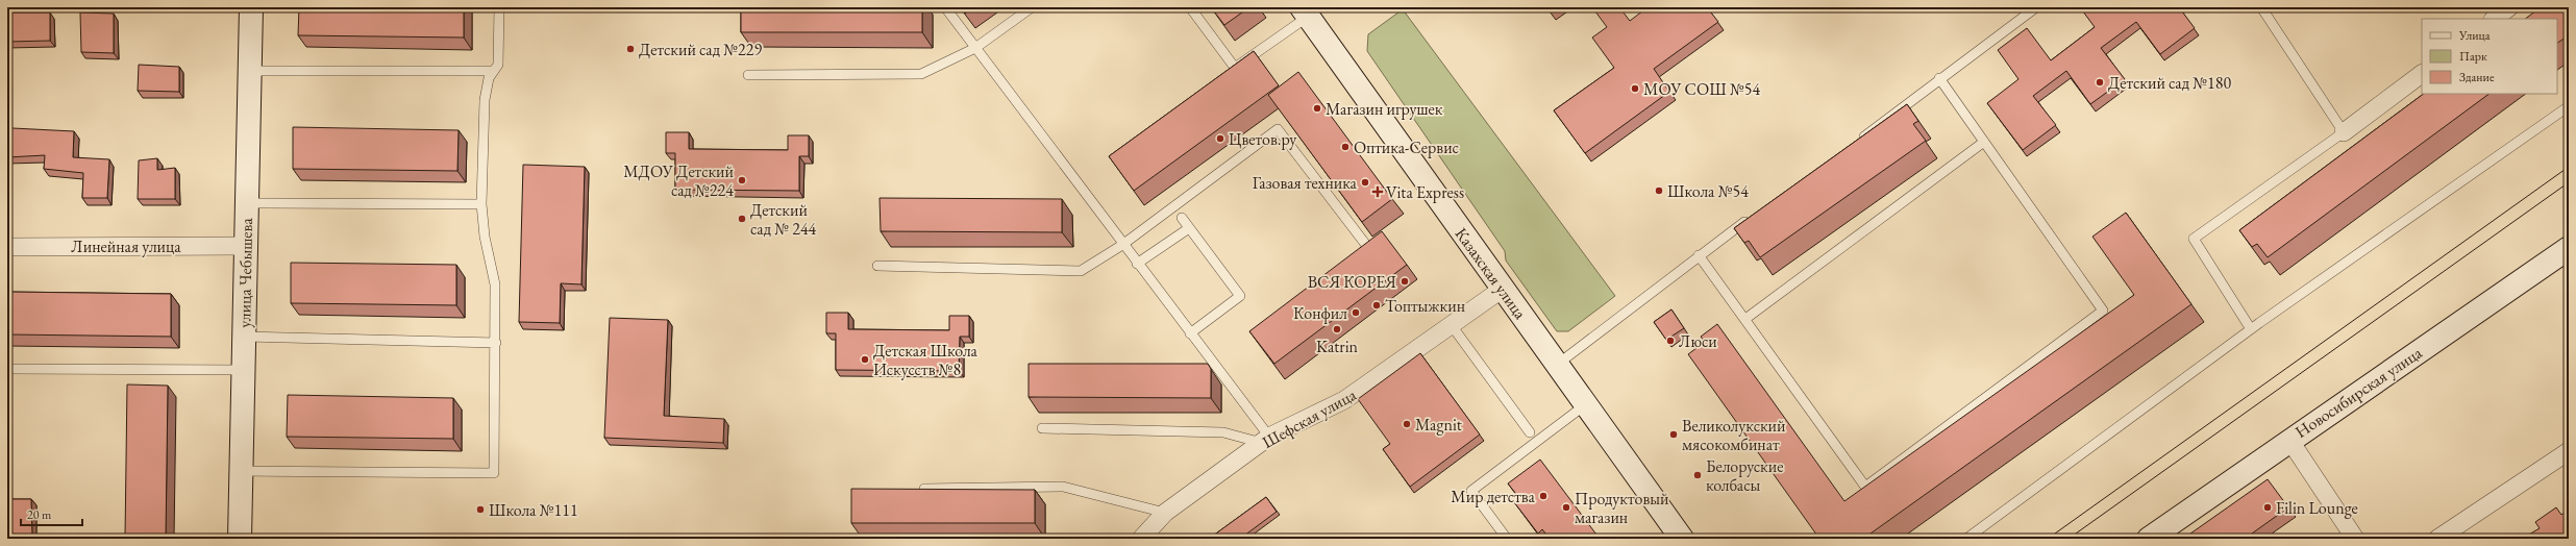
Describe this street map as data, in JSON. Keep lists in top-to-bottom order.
{
  "streets": {
    "street": [
      "Линейная улица",
      "улица Чебышева",
      "Казахская улица",
      "Новосибирская улица",
      "Шефская улица"
    ]
  },
  "crossings": [
    ["Линейная улица", "улица Чебышева"],
    ["Казахская улица", "Шефская улица"]
  ],
  "places": {
    "other": [
      "Детский сад №229",
      "Детский сад №180",
      "МОУ СОШ №54",
      "Магазин игрушек",
      "Цветов.ру",
      "Оптика-Сервис",
      "МДОУ Детский сад №224",
      "Газовая техника",
      "Школа №54",
      "Детский сад № 244",
      "ВСЯ КОРЕЯ",
      "Топтыжкин",
      "Конфил",
      "Katrin",
      "Люси",
      "Детская Школа Искусств №8",
      "Magnit",
      "Великолукский мясокомбинат",
      "Белоруские колбасы",
      "Мир детства",
      "Продуктовый магазин",
      "Filin Lounge",
      "Школа №111"
    ],
    "health": ["Vita Express"]
  },
  "legend": ["Улица", "Парк", "Здание"],
  "scale_bar": "20 m"
}
